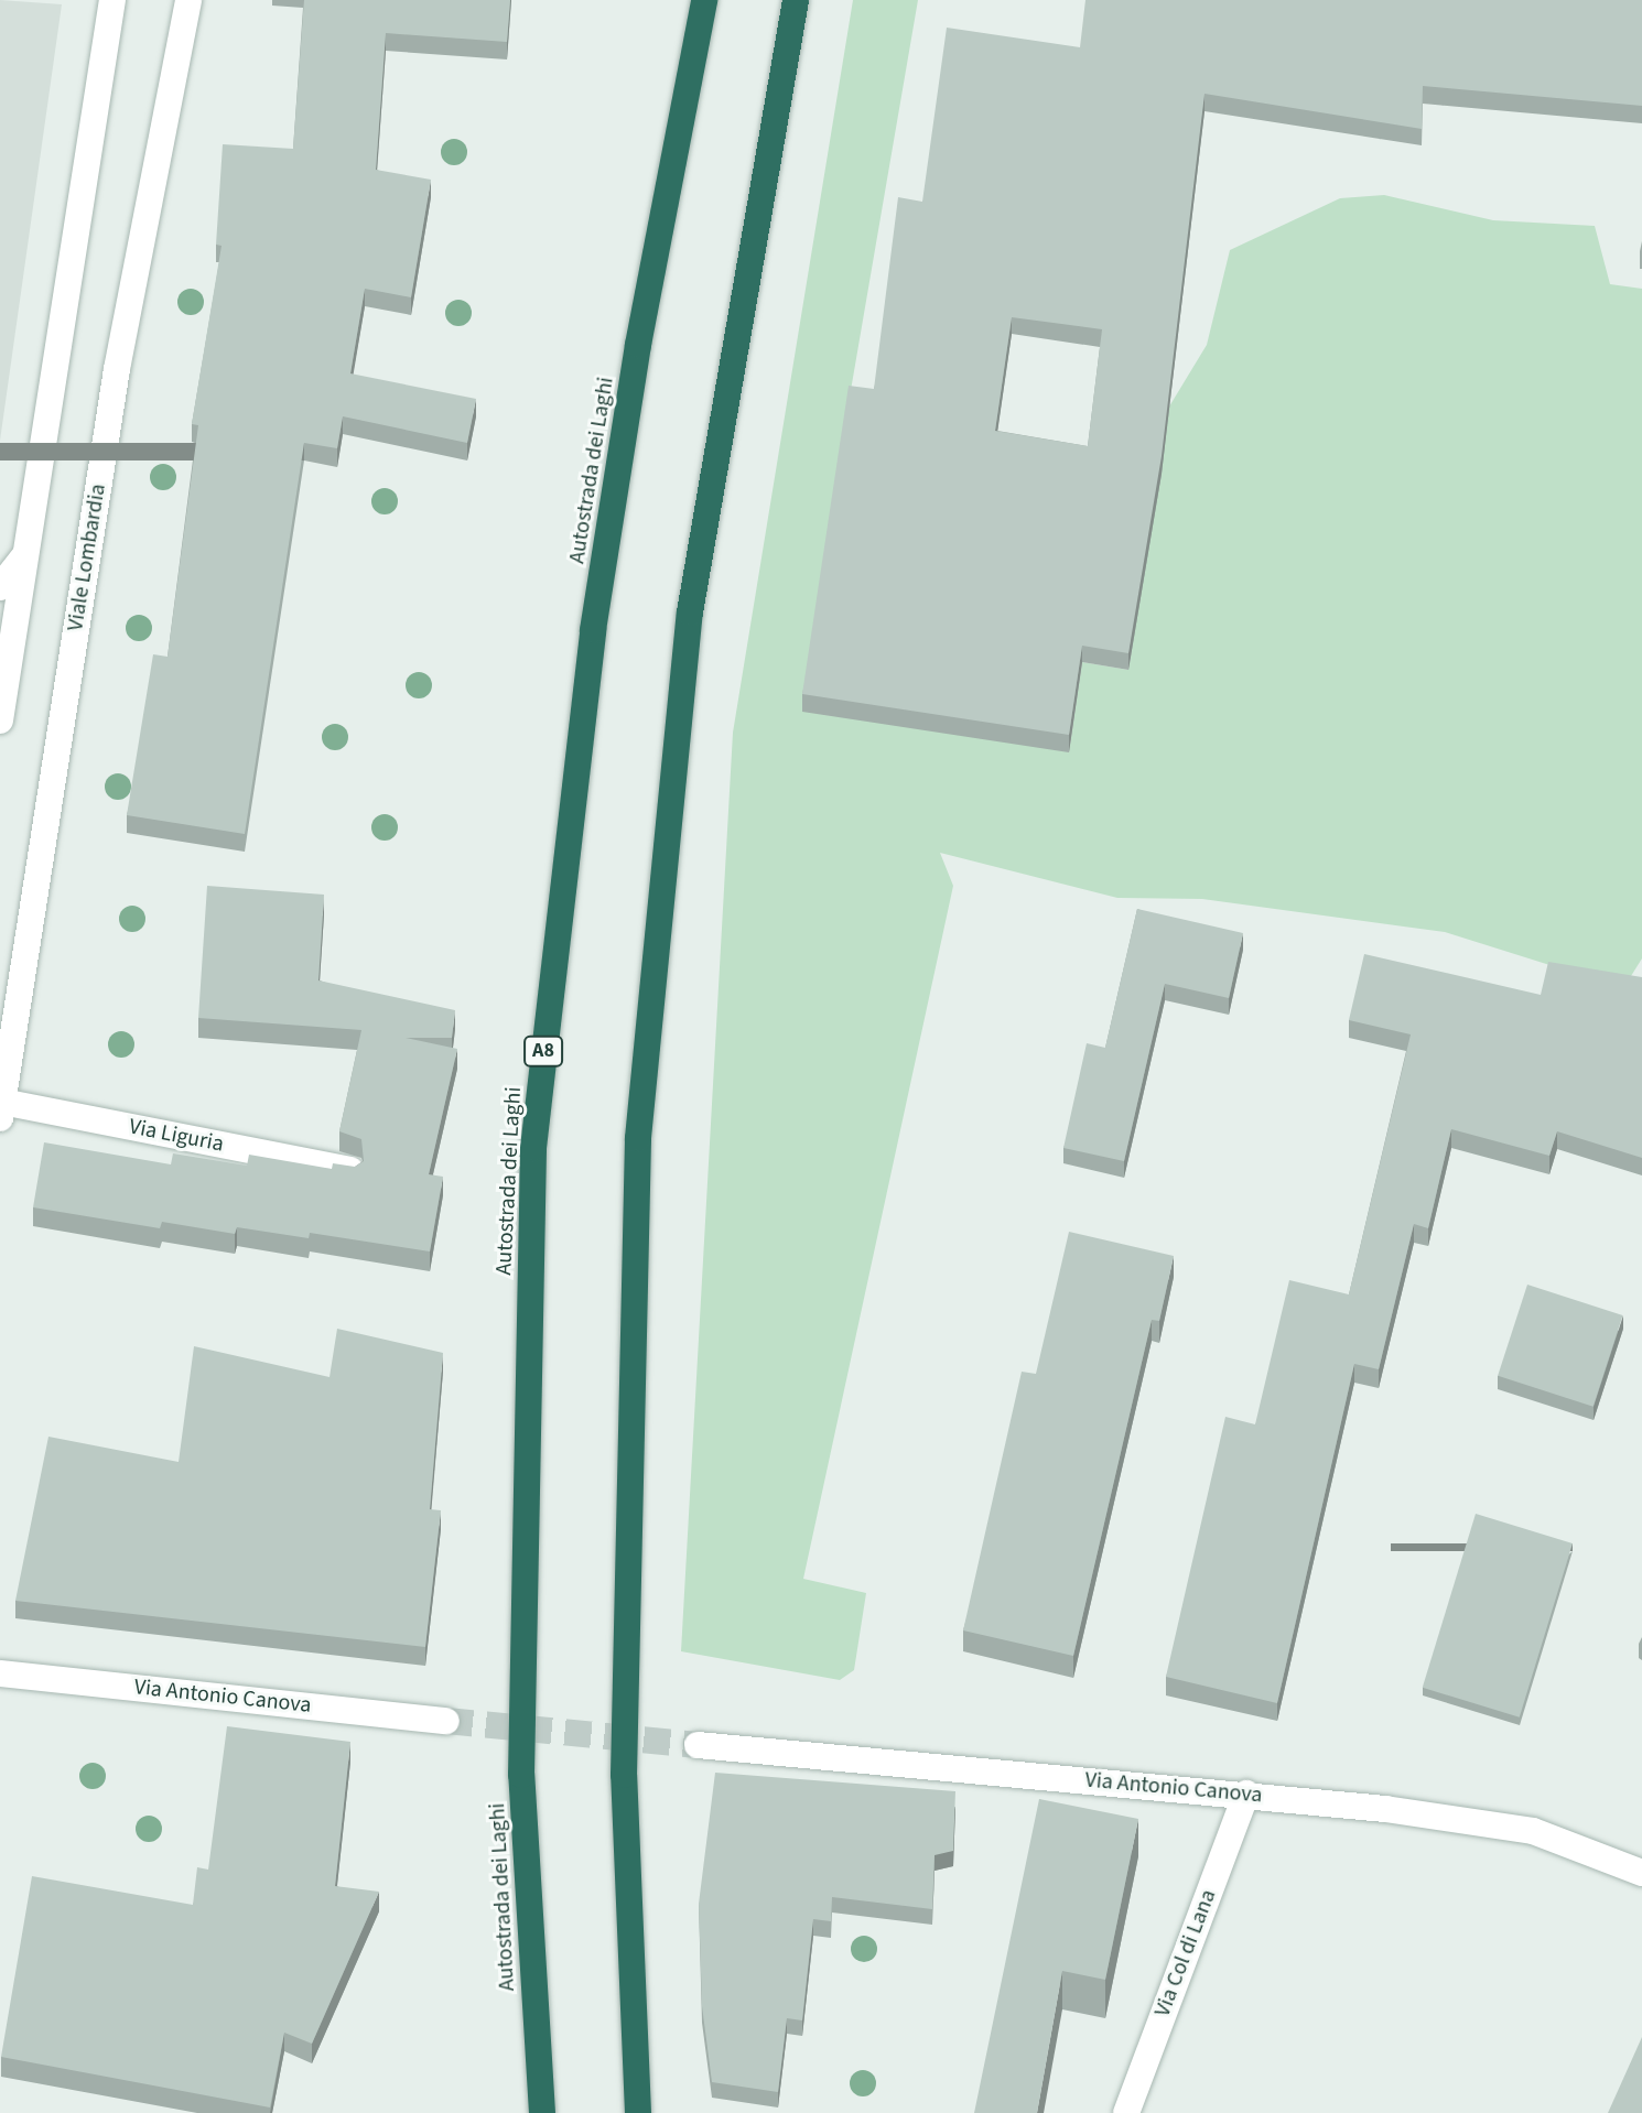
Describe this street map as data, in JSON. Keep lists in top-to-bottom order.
{
  "streets": {
    "highway": ["Autostrada dei Laghi", "A8"],
    "street": [
      "Viale Lombardia",
      "Via Liguria",
      "Via Antonio Canova",
      "Via Col di Lana"
    ]
  },
  "crossings": [
    ["Viale Lombardia", "Via Liguria"],
    ["Via Antonio Canova", "Via Col di Lana"]
  ]
}
